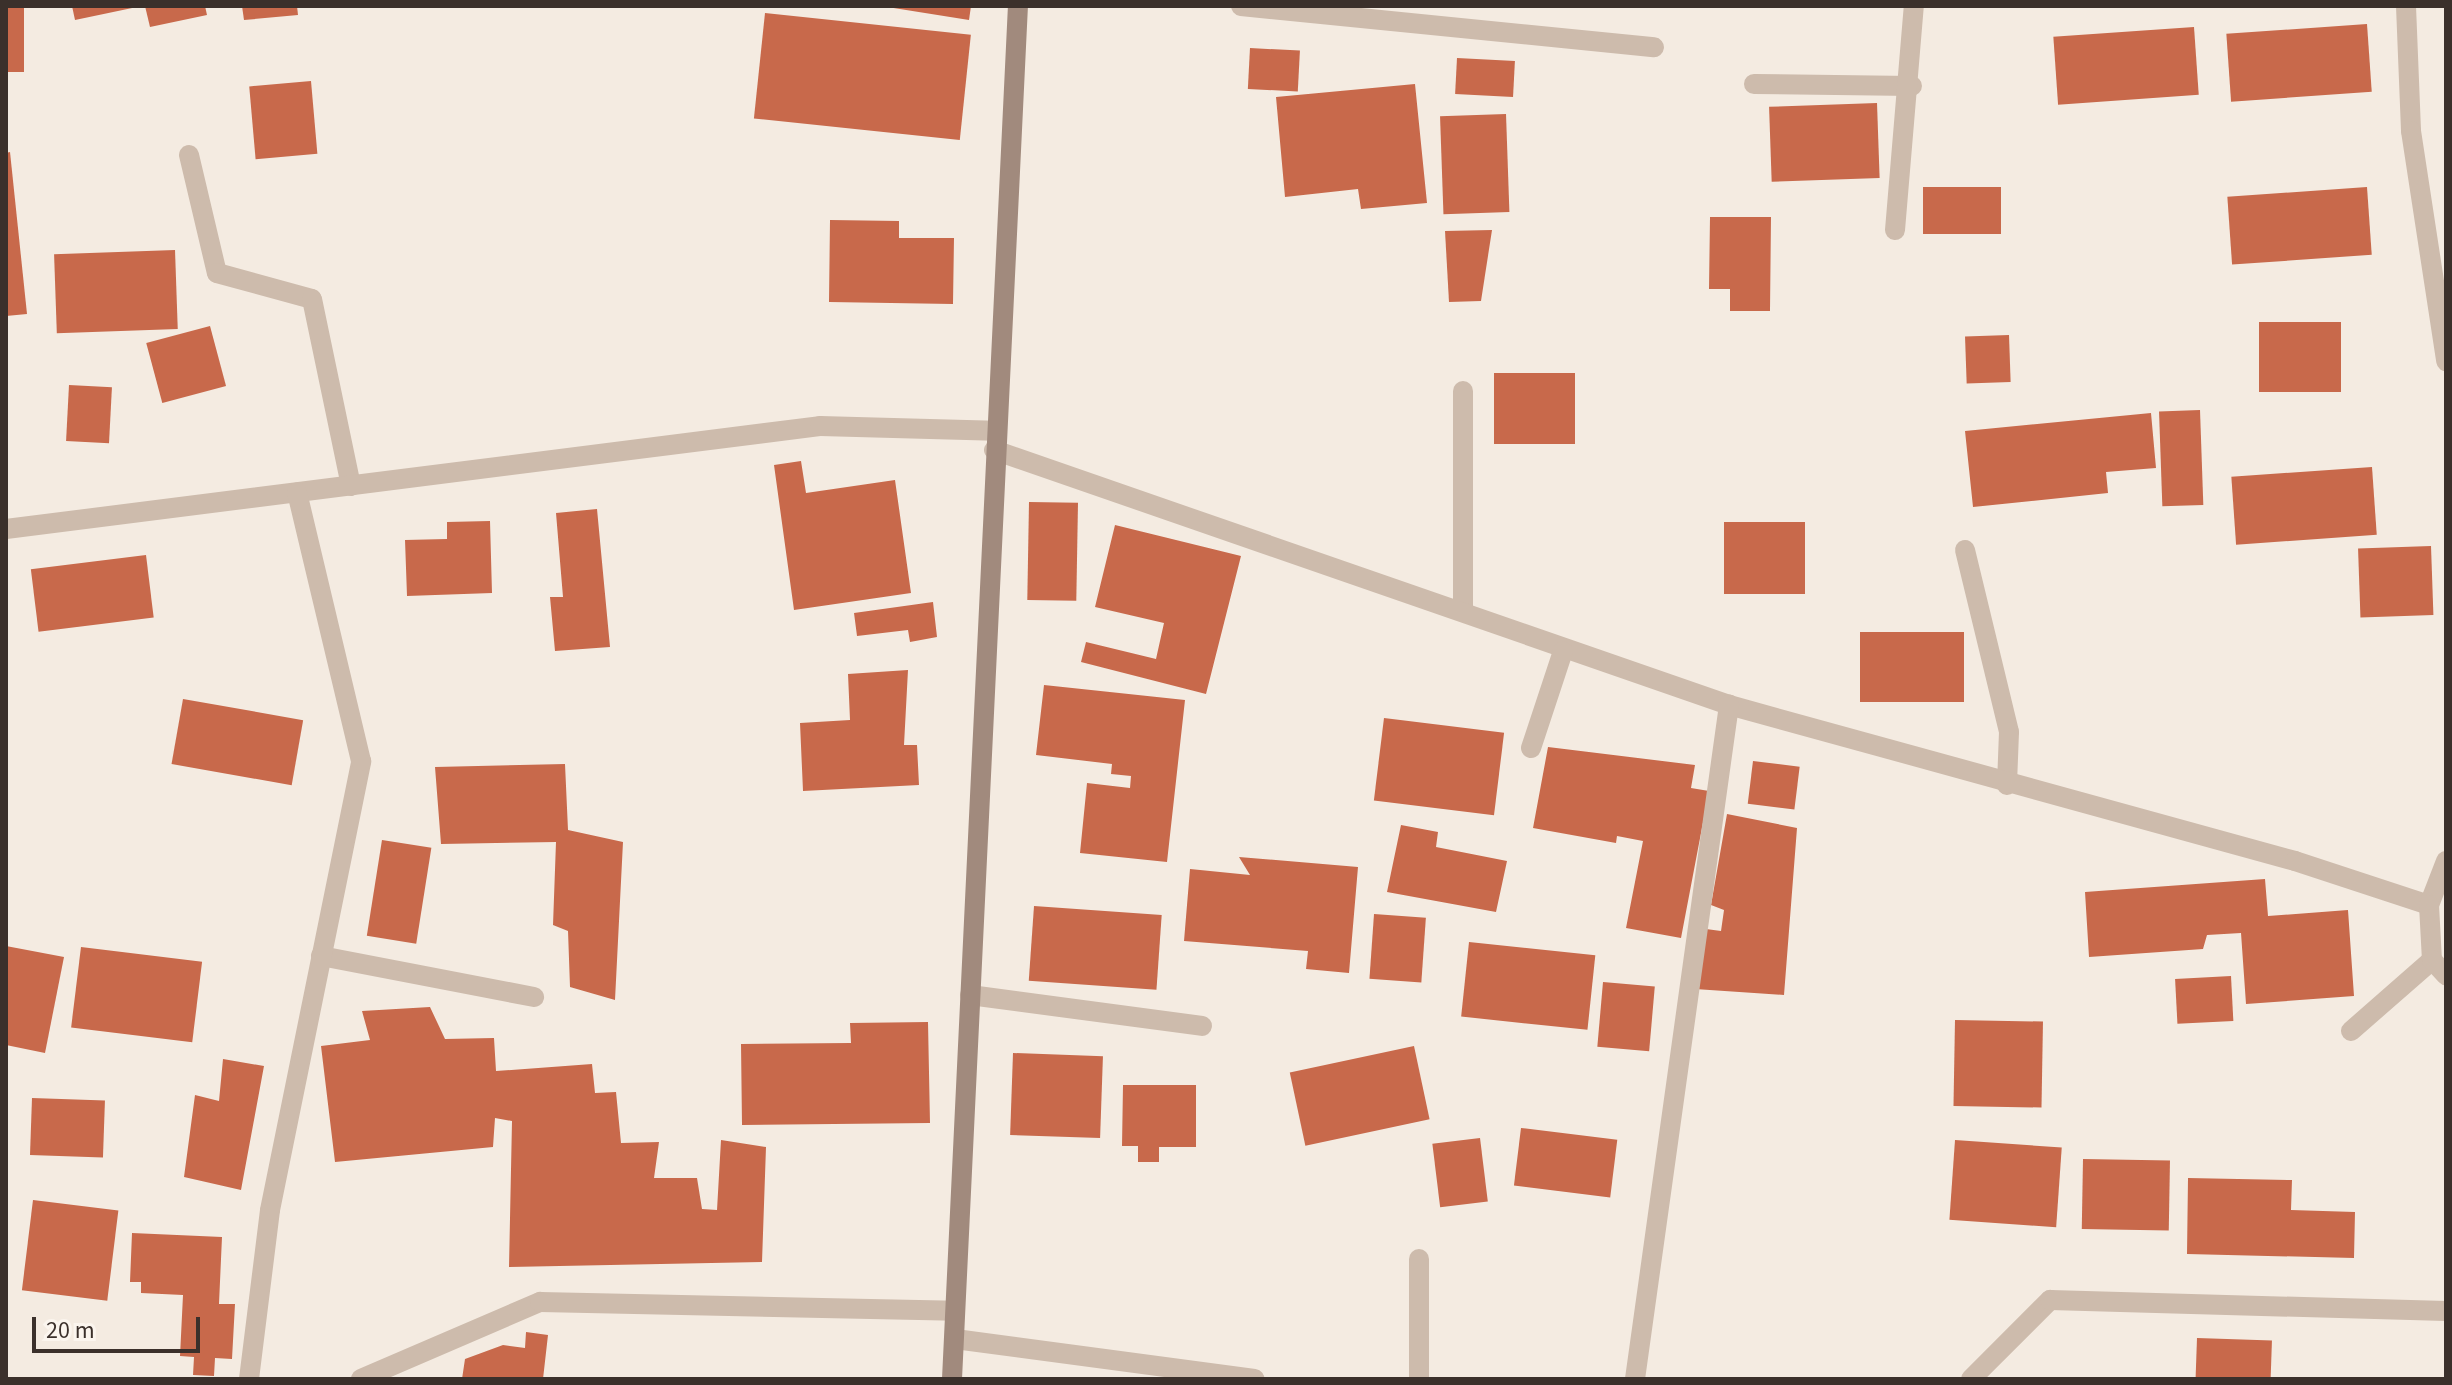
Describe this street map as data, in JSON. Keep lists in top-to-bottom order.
{
  "scale_bar": "20 m"
}
